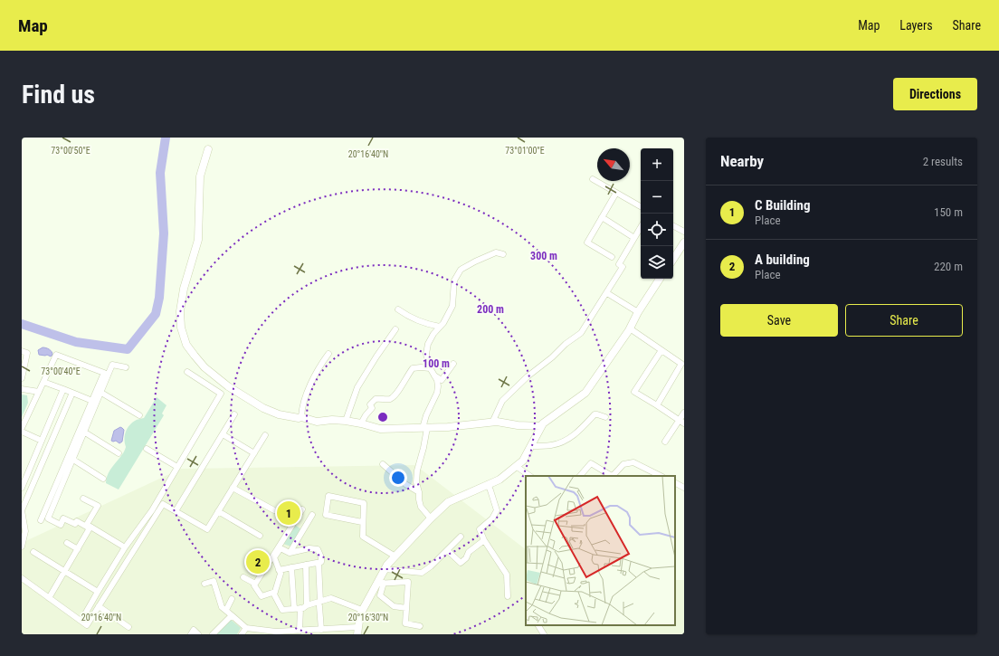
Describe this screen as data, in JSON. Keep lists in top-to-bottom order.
{
  "north": "top left",
  "page": {
    "header": "Map",
    "nav": ["Map", "Layers", "Share"],
    "buttons": [
      "Directions",
      ["Save", "Share"]
    ],
    "title": "Find us",
    "heading": ["Nearby", "2 results"],
    "map_buttons": ["+", "−"],
    "list": [
      {
        "mark": "1",
        "name": "C Building",
        "note": "Place",
        "value": "150 m"
      },
      {
        "mark": "2",
        "name": "A building",
        "note": "Place",
        "value": "220 m"
      }
    ],
    "pins": ["1", "2"]
  },
  "coordinates": [
    "73°00'50\"E",
    "73°01'00\"E",
    "20°16'40\"N",
    "73°00'40\"E",
    "20°16'30\"N"
  ],
  "rings": ["300 m", "200 m", "100 m"]
}
